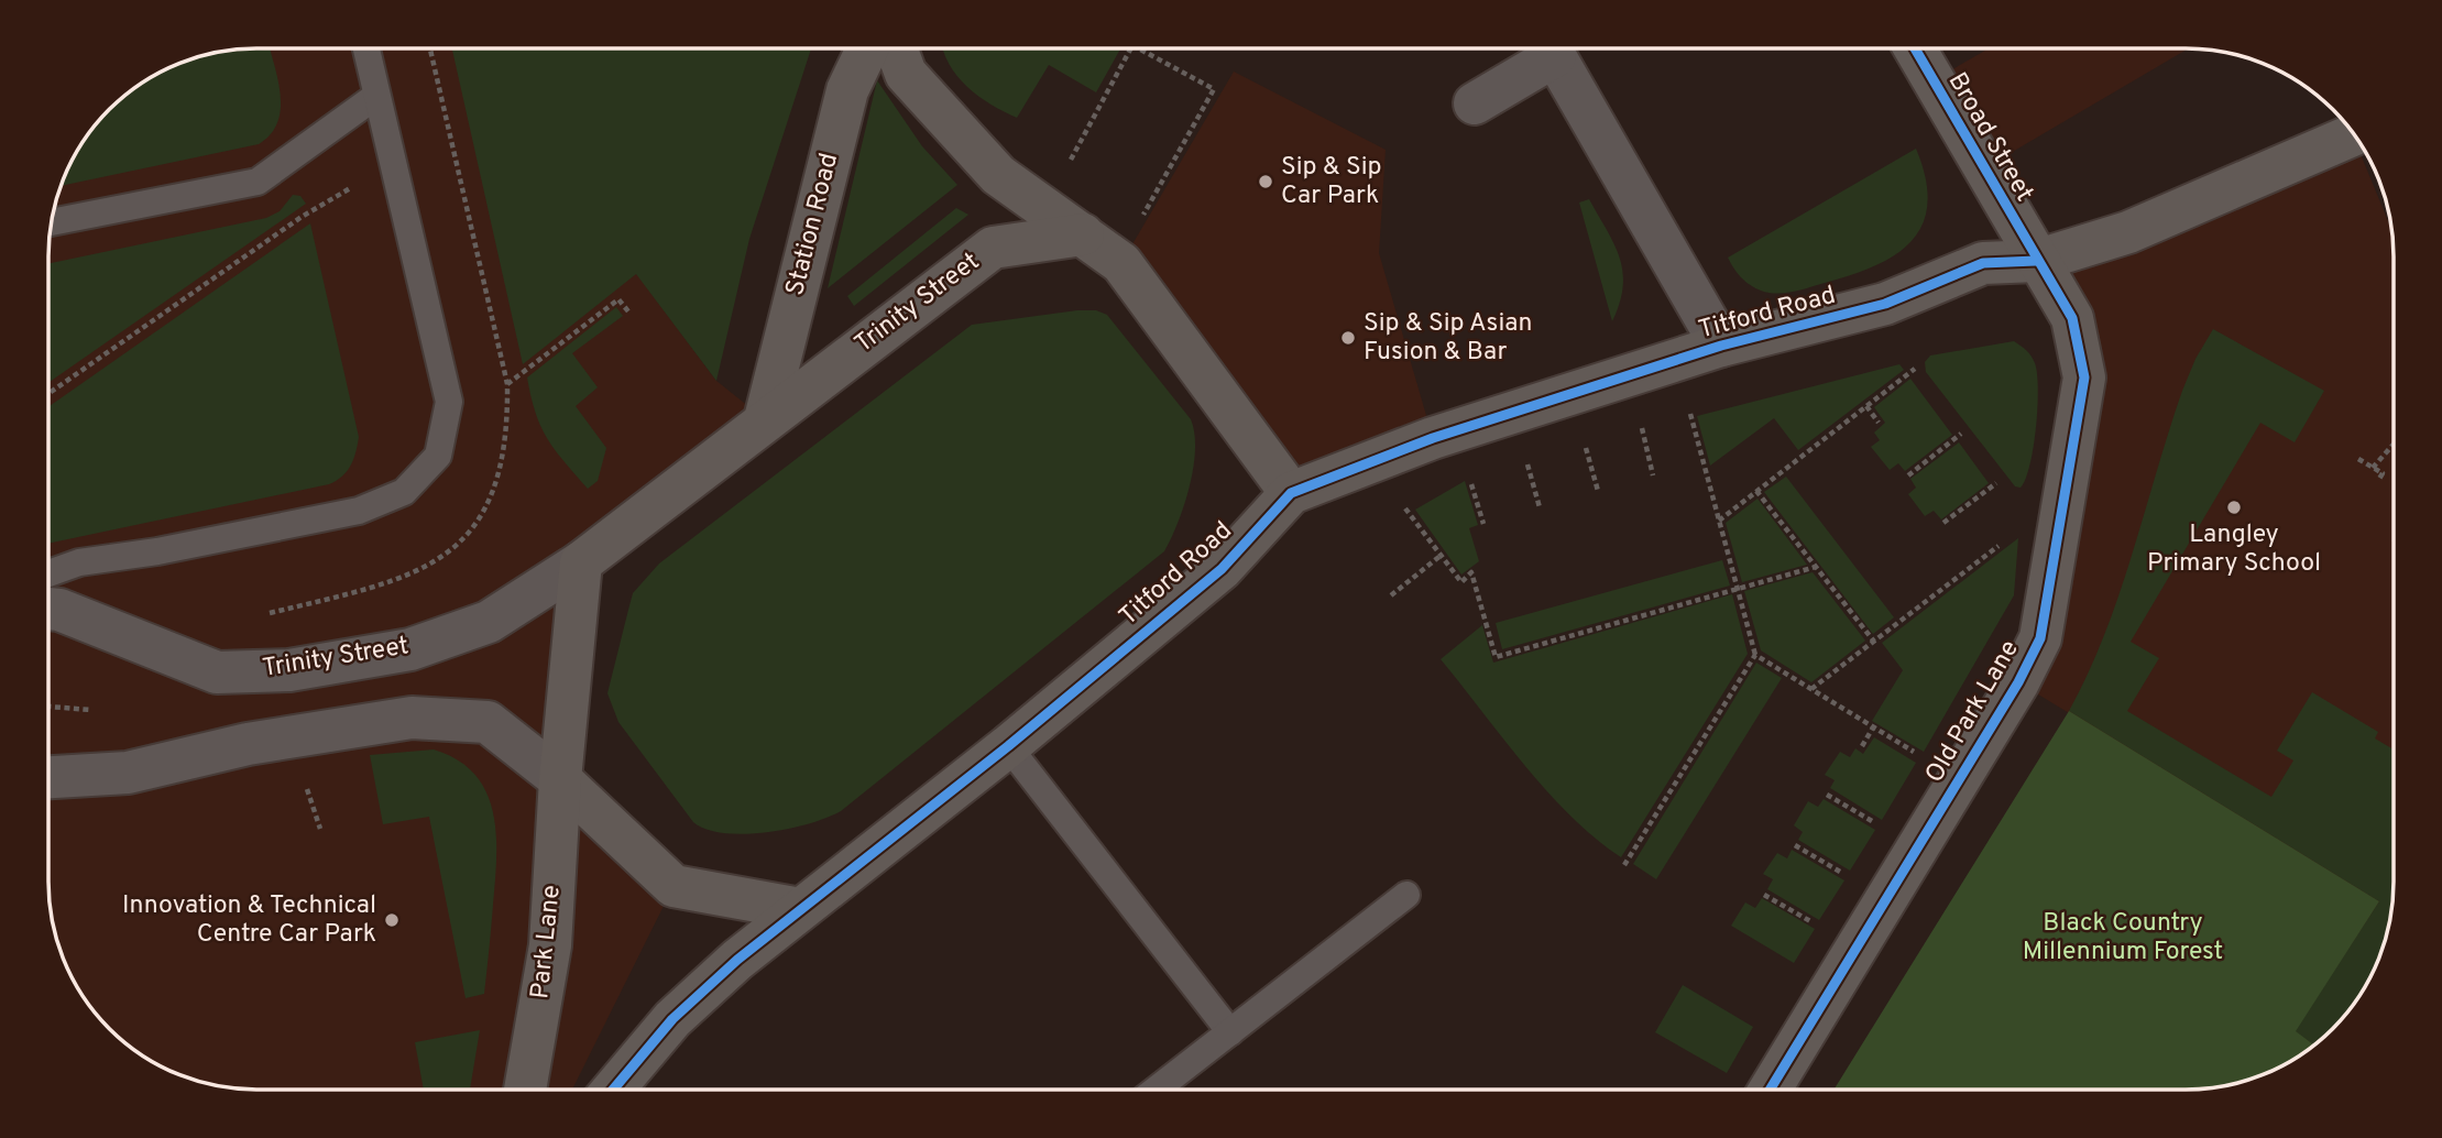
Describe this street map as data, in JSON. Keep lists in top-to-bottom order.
{
  "streets": {
    "main road": [
      "Broad Street",
      "Station Road",
      "Trinity Street",
      "Titford Road",
      "Old Park Lane",
      "Park Lane"
    ]
  },
  "crossings": [
    ["Broad Street", "Titford Road"],
    ["Broad Street", "Old Park Lane"],
    ["Station Road", "Trinity Street"],
    ["Titford Road", "Old Park Lane"]
  ],
  "parks": ["Black Country Millennium Forest"],
  "places": [
    "Sip & Sip Car Park",
    "Sip & Sip Asian Fusion & Bar",
    "Langley Primary School",
    "Innovation & Technical Centre Car Park"
  ]
}
